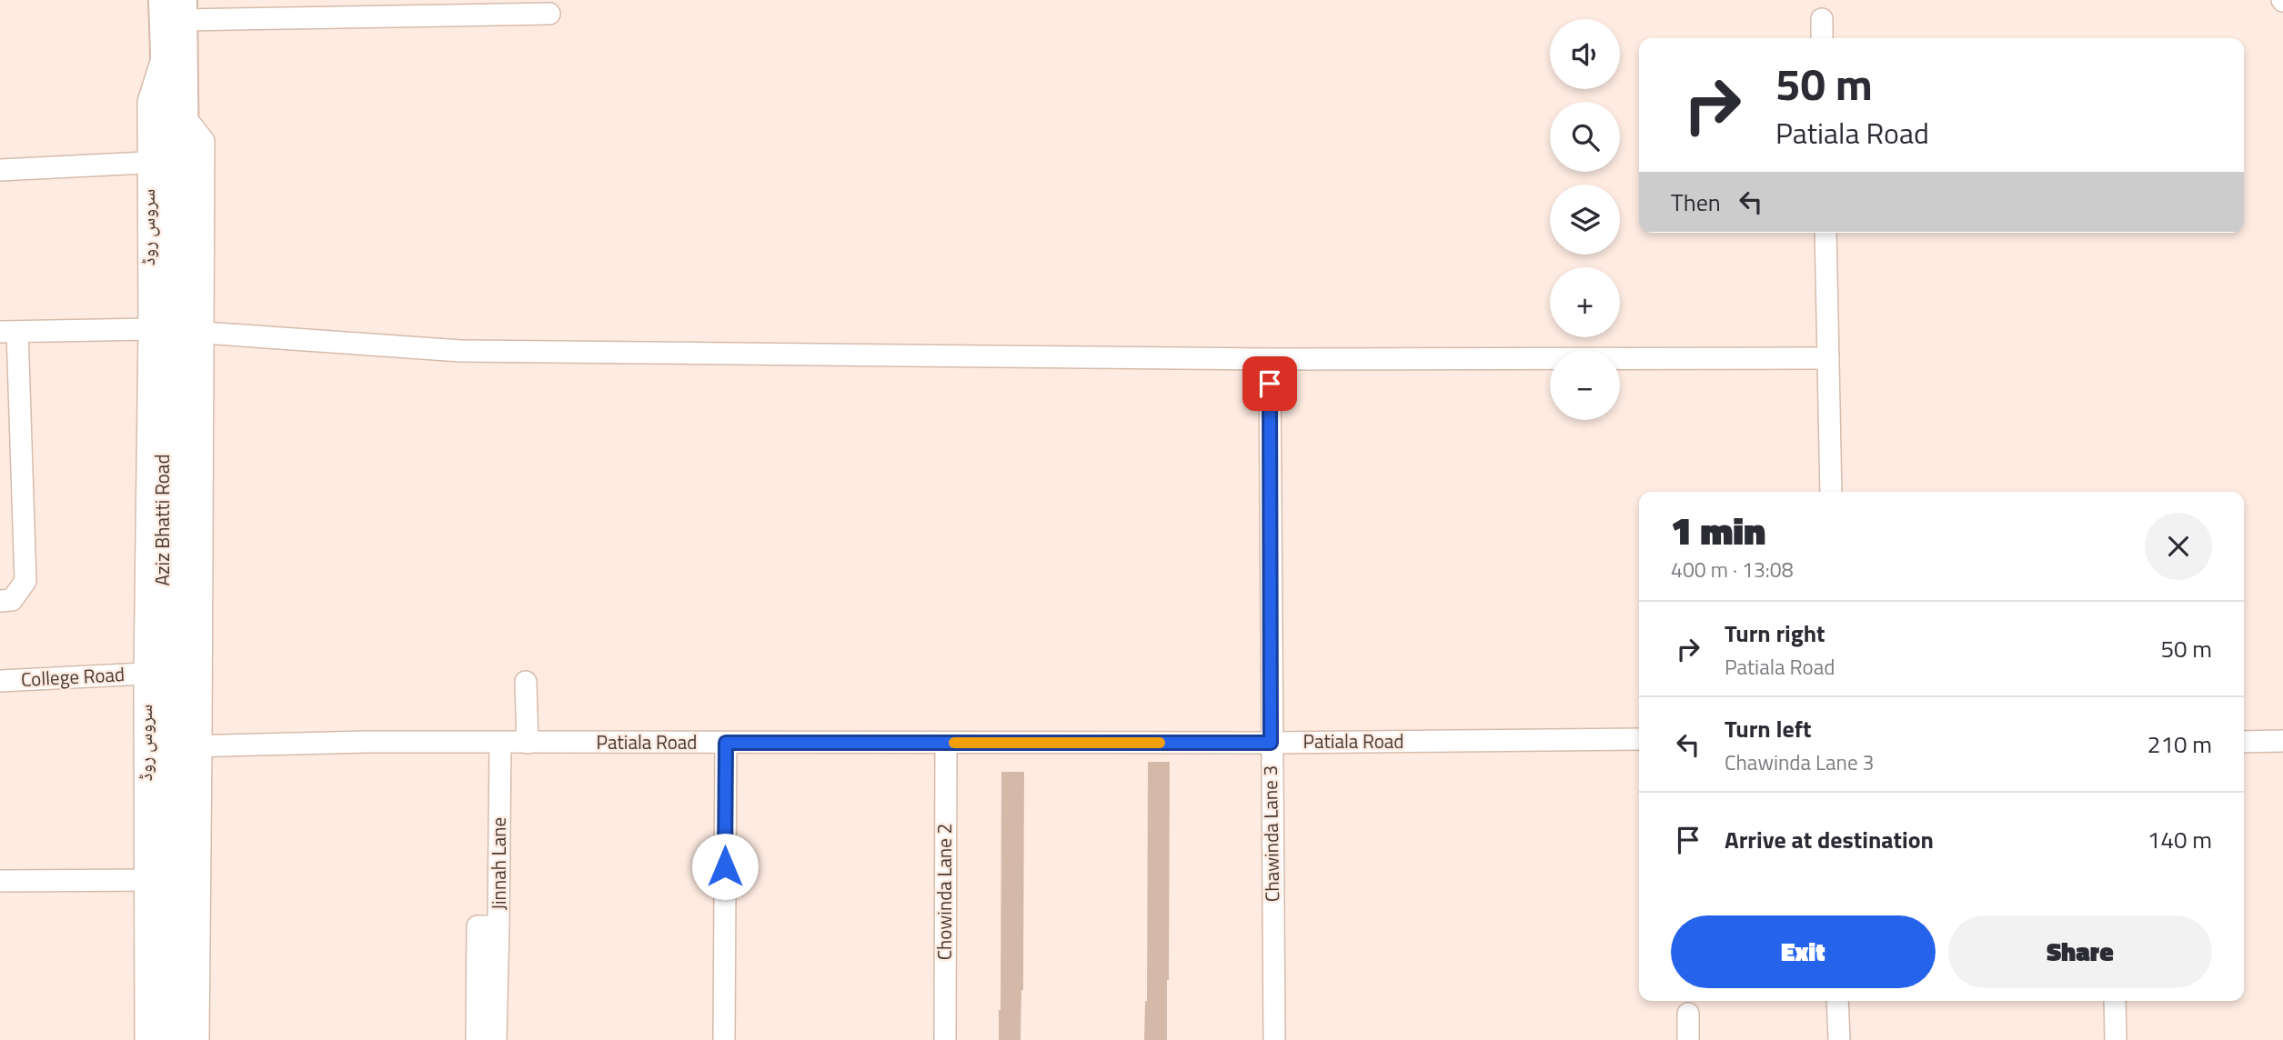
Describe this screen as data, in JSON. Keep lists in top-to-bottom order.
{
  "streets": {
    "main road": ["Aziz Bhatti Road"],
    "street": [
      "سروس روڈ",
      "College Road",
      "Patiala Road",
      "Chawinda Lane 3",
      "Jinnah Lane",
      "Chowinda Lane 2"
    ]
  },
  "crossings": [
    ["سروس روڈ", "Aziz Bhatti Road"],
    ["سروس روڈ", "College Road"],
    ["Aziz Bhatti Road", "Patiala Road"],
    ["Patiala Road", "Chawinda Lane 3"],
    ["Patiala Road", "Jinnah Lane"],
    ["Patiala Road", "Chowinda Lane 2"]
  ],
  "page": {
    "map_buttons": ["+", "−"],
    "turn": ["50 m", "Patiala Road"],
    "then": "Then",
    "heading": ["1 min", "400 m · 13:08"],
    "list": [
      {
        "name": "Turn right",
        "note": "Patiala Road",
        "value": "50 m"
      },
      {
        "name": "Turn left",
        "note": "Chawinda Lane 3",
        "value": "210 m"
      },
      {
        "name": "Arrive at destination",
        "value": "140 m"
      }
    ],
    "buttons": ["Exit", "Share"]
  }
}
